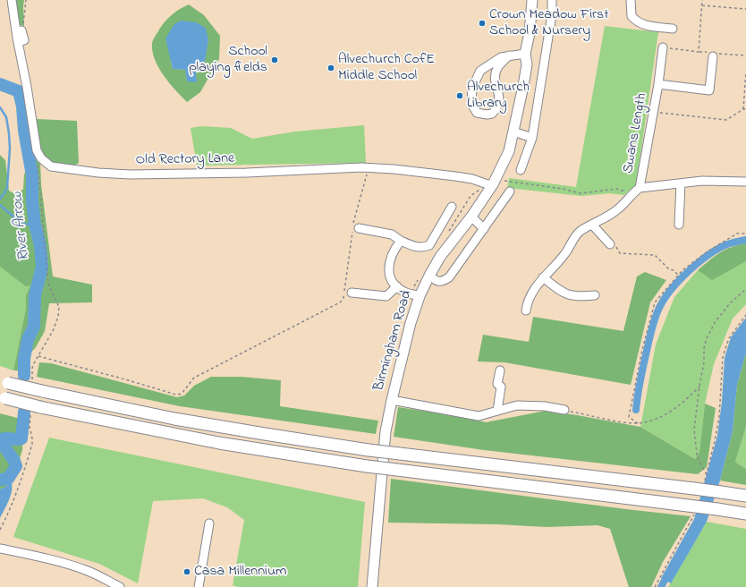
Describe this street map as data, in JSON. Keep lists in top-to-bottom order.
{
  "streets": {
    "main road": ["Birmingham Road"],
    "street": ["Swans Length", "Old Rectory Lane"]
  },
  "crossings": [
    ["Old Rectory Lane", "Birmingham Road"]
  ],
  "water": ["River Arrow"],
  "places": [
    "Crown Meadow First School & Nursery",
    "School playing fields",
    "Alvechurch CofE Middle School",
    "Alvechurch Library",
    "Casa Millennium"
  ]
}
